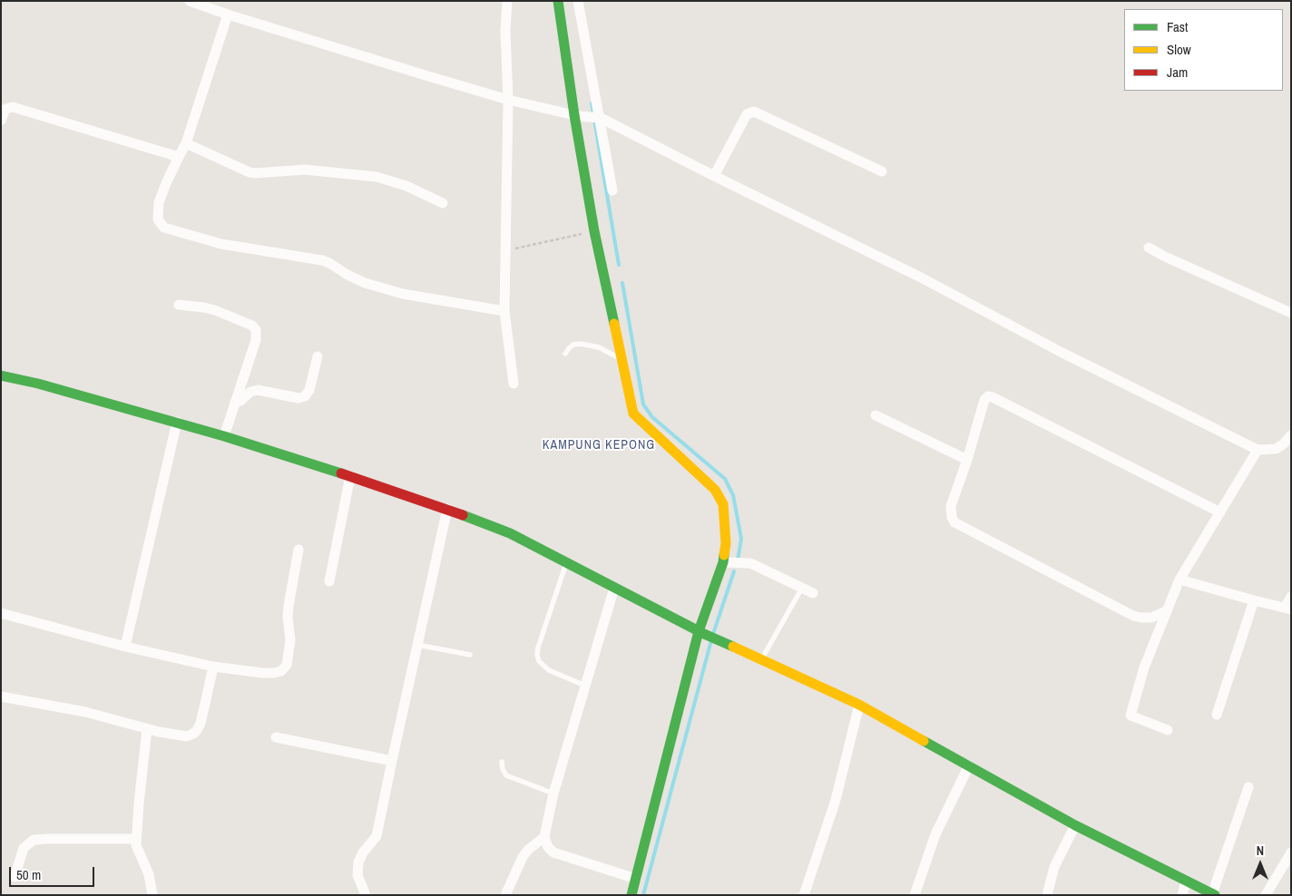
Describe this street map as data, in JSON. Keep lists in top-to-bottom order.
{
  "districts": ["KAMPUNG KEPONG"],
  "legend": ["Fast", "Slow", "Jam"],
  "scale_bar": "50 m",
  "north": "top"
}
